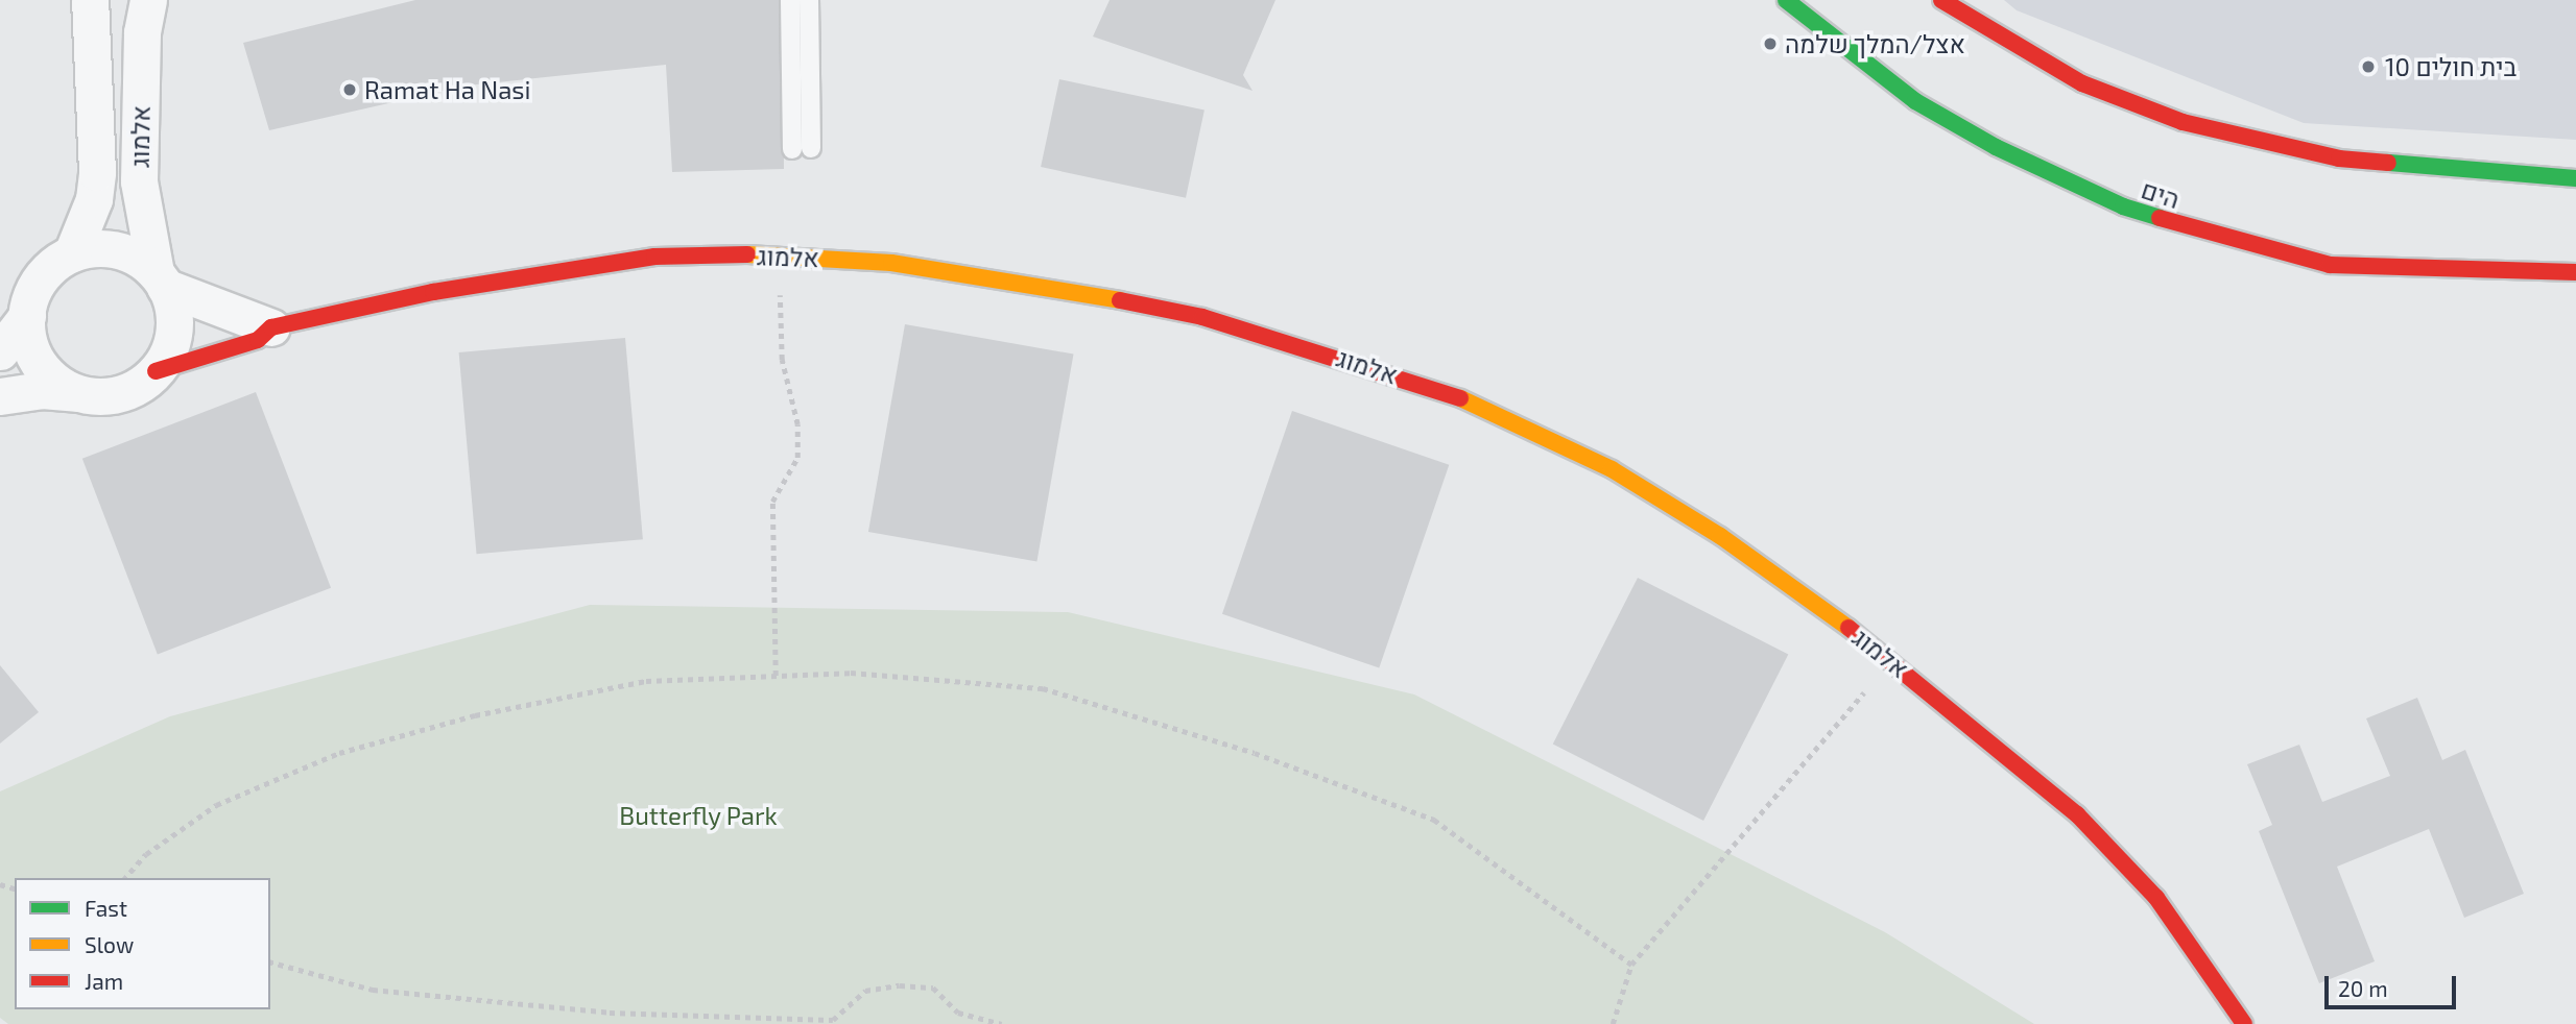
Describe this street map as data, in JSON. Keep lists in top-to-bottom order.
{
  "streets": {
    "street": ["אלמוג", "הים"]
  },
  "parks": ["Butterfly Park"],
  "places": ["אצל/המלך שלמה", "בית חולים 10", "Ramat Ha Nasi"],
  "legend": ["Fast", "Slow", "Jam"],
  "scale_bar": "20 m"
}
